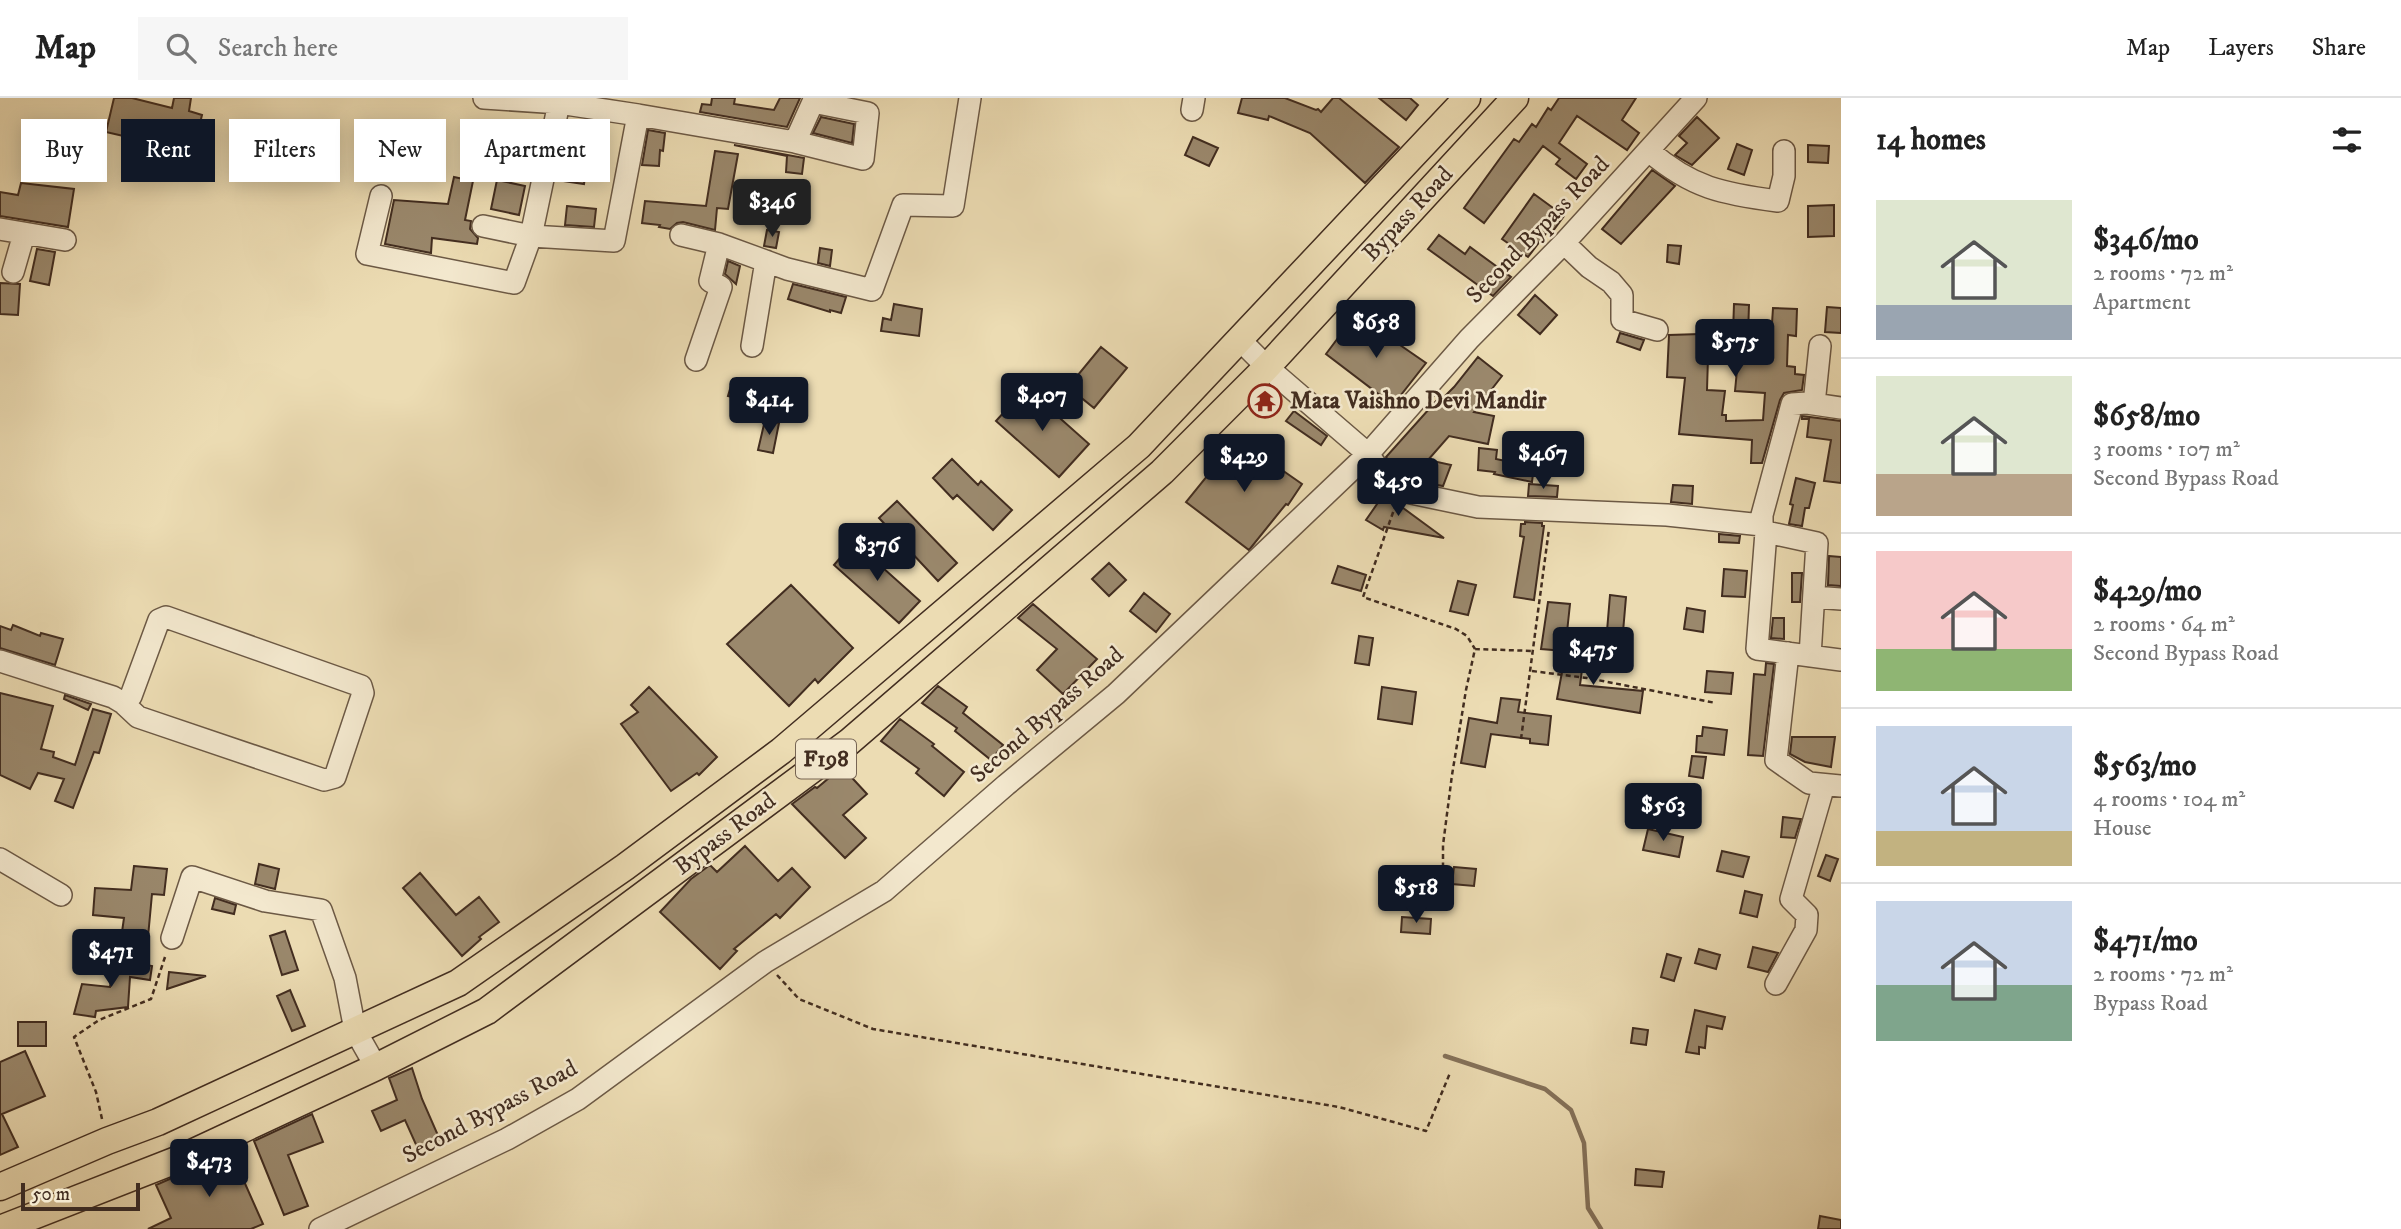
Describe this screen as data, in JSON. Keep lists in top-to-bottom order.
{
  "streets": {
    "main road": ["Bypass Road", "F198"],
    "street": ["Second Bypass Road"]
  },
  "places": {
    "temple": ["Mata Vaishno Devi Mandir"]
  },
  "scale_bar": "50 m",
  "page": {
    "header": "Map",
    "search": "Search here",
    "nav": ["Map", "Layers", "Share"],
    "heading": "14 homes",
    "chip": [
      "Buy",
      "Rent",
      "Filters",
      "New",
      "Apartment"
    ],
    "price": [
      "$346",
      "$658",
      "$575",
      "$407",
      "$414",
      "$467",
      "$429",
      "$450",
      "$376",
      "$475",
      "$563",
      "$518",
      "$471",
      "$473"
    ],
    "list": [
      {
        "name": "$346/mo",
        "note": "2 rooms · 72 m² · Apartment"
      },
      {
        "name": "$658/mo",
        "note": "3 rooms · 107 m² · Second Bypass Road"
      },
      {
        "name": "$429/mo",
        "note": "2 rooms · 64 m² · Second Bypass Road"
      },
      {
        "name": "$563/mo",
        "note": "4 rooms · 104 m² · House"
      },
      {
        "name": "$471/mo",
        "note": "2 rooms · 72 m² · Bypass Road"
      }
    ],
    "scale": "50 m"
  }
}
